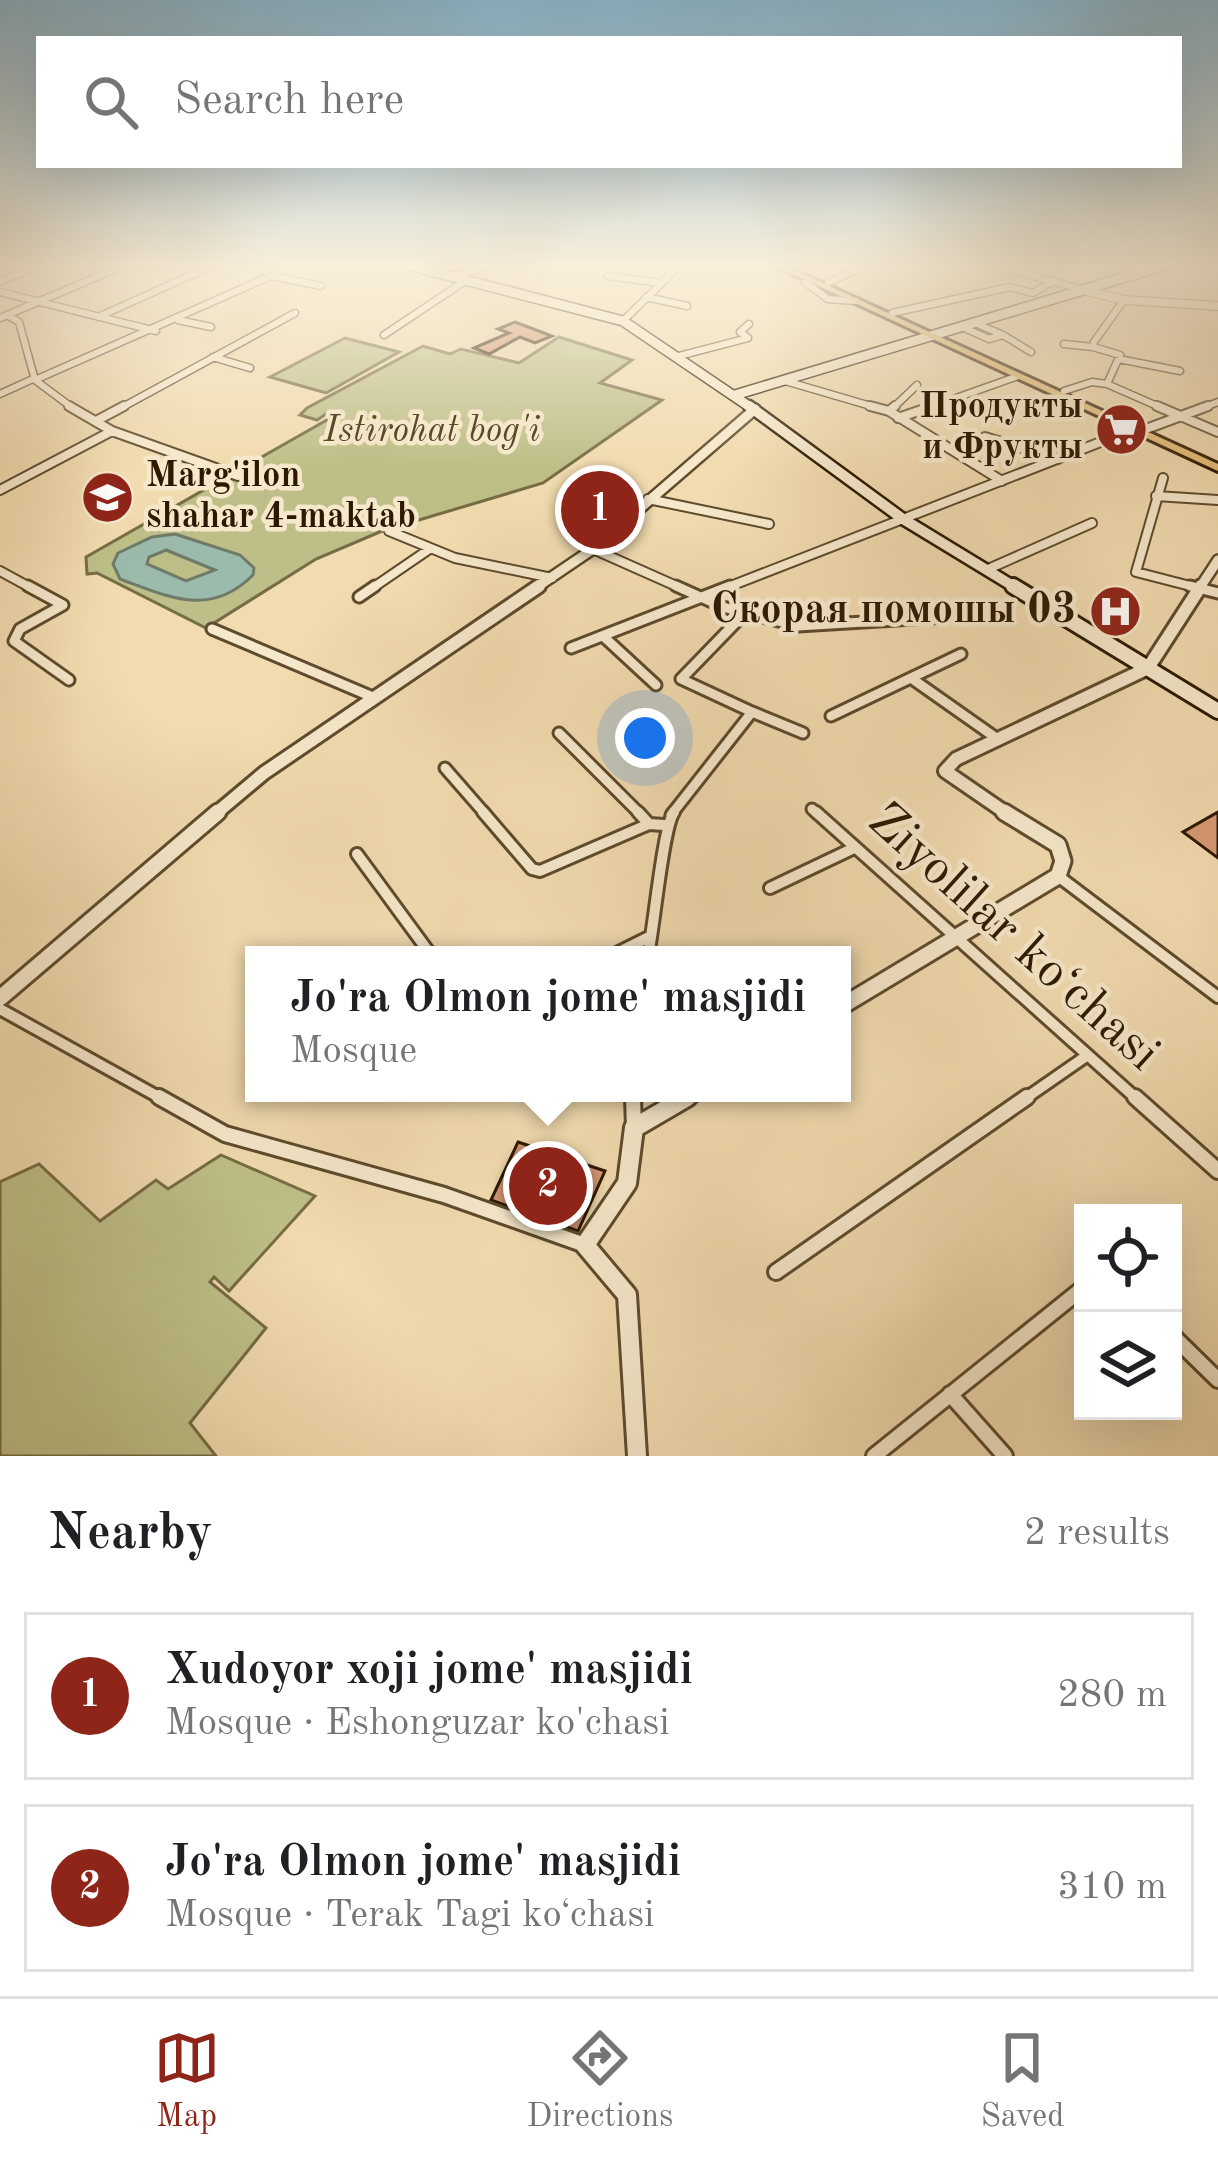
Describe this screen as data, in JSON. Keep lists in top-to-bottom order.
{
  "streets": {
    "street": ["Ziyolilar koʻchasi"]
  },
  "parks": ["Istirohat bog'i"],
  "places": {
    "supermarket": ["Продукты и Фрукты"],
    "school or university": ["Marg'ilon shahar 4-maktab"],
    "hospital": ["Скорая помошы 03"]
  },
  "page": {
    "search": "Search here",
    "pins": ["1", "2"],
    "popup": ["Jo'ra Olmon jome' masjidi", "Mosque"],
    "heading": ["Nearby", "2 results"],
    "list": [
      {
        "mark": "1",
        "name": "Xudoyor xoji jome' masjidi",
        "note": "Mosque · Eshonguzar ko'chasi",
        "value": "280 m"
      },
      {
        "mark": "2",
        "name": "Jo'ra Olmon jome' masjidi",
        "note": "Mosque · Terak Tagi koʻchasi",
        "value": "310 m"
      }
    ],
    "nav": ["Map", "Directions", "Saved"]
  }
}
